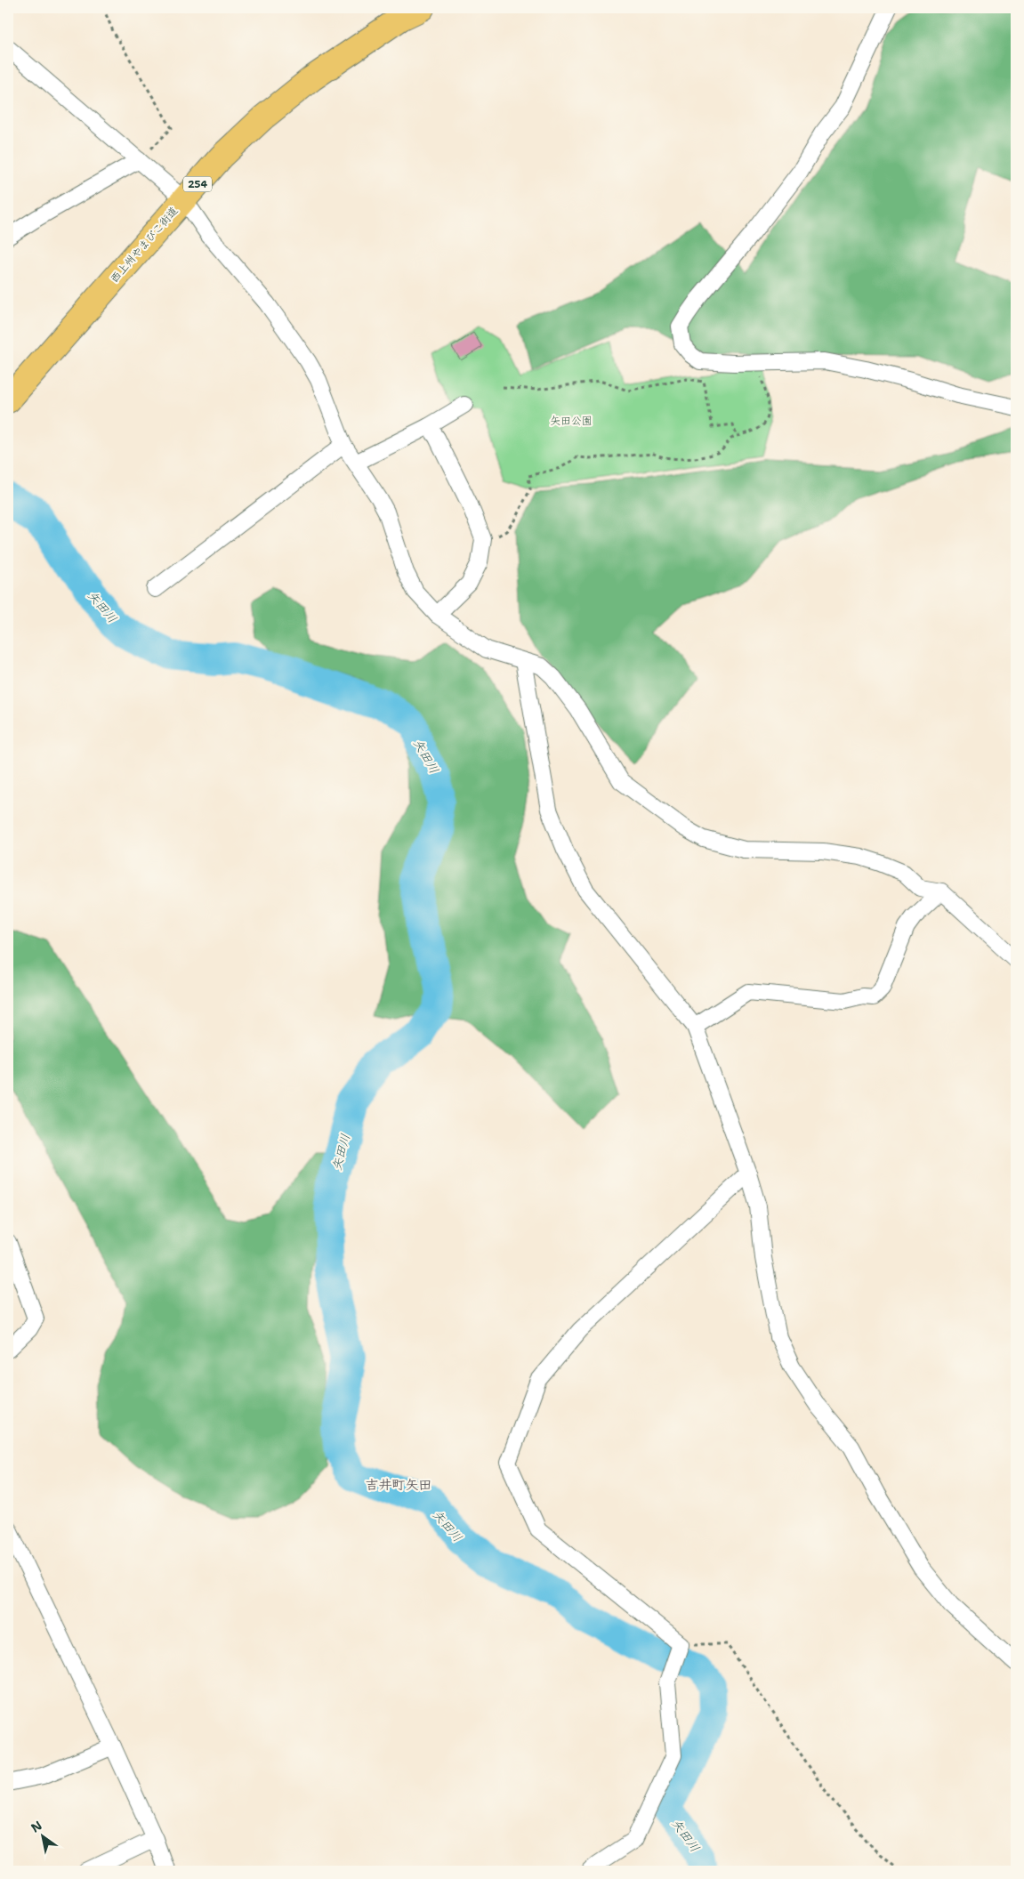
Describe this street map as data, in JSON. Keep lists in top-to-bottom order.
{
  "streets": {
    "highway": ["254", "西上州やまびこ街道"]
  },
  "districts": ["吉井町矢田"],
  "water": ["矢田川"],
  "parks": ["矢田公園"],
  "north": "top left"
}
